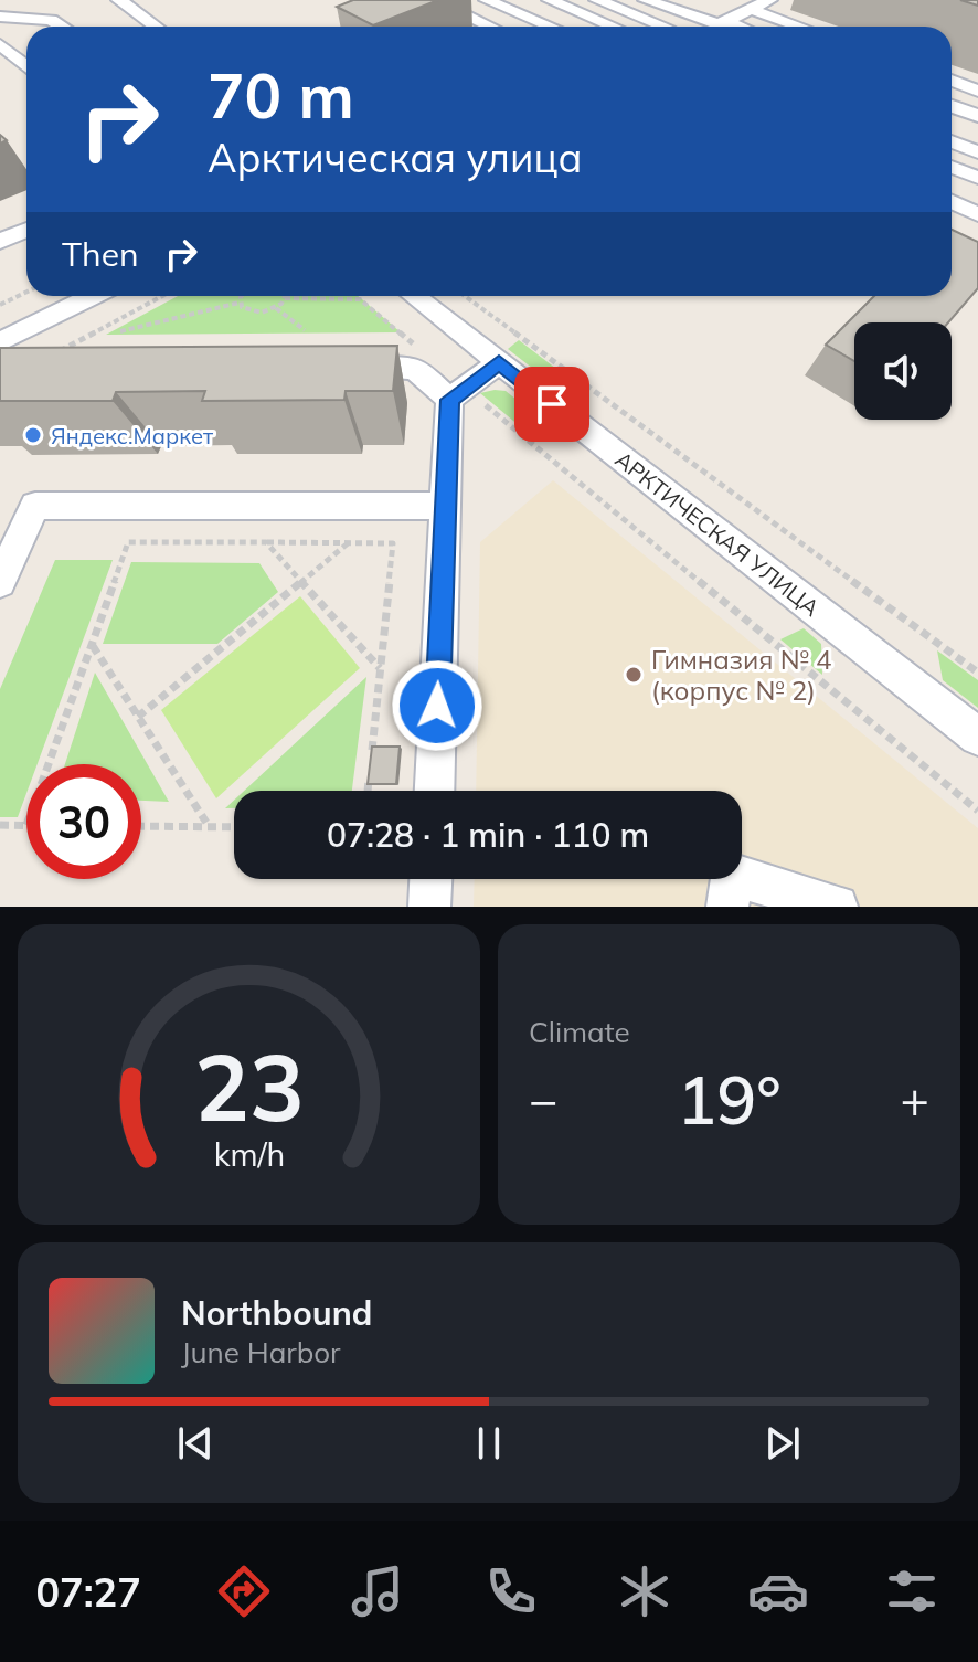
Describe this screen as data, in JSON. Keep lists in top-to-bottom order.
{
  "streets": {
    "street": ["АРКТИЧЕСКАЯ УЛИЦА"]
  },
  "places": ["Яндекс.Маркет", "Гимназия № 4 (корпус № 2)"],
  "page": {
    "turn": ["70 m", "Арктическая улица"],
    "then": "Then",
    "limit": "30",
    "trip": "07:28 · 1 min · 110 m",
    "tile": "Climate",
    "heat": ["−", "19°", "+"],
    "song": ["Northbound", "June Harbor"],
    "tabs": "07:27",
    "gauge": ["23", "km/h"]
  }
}
